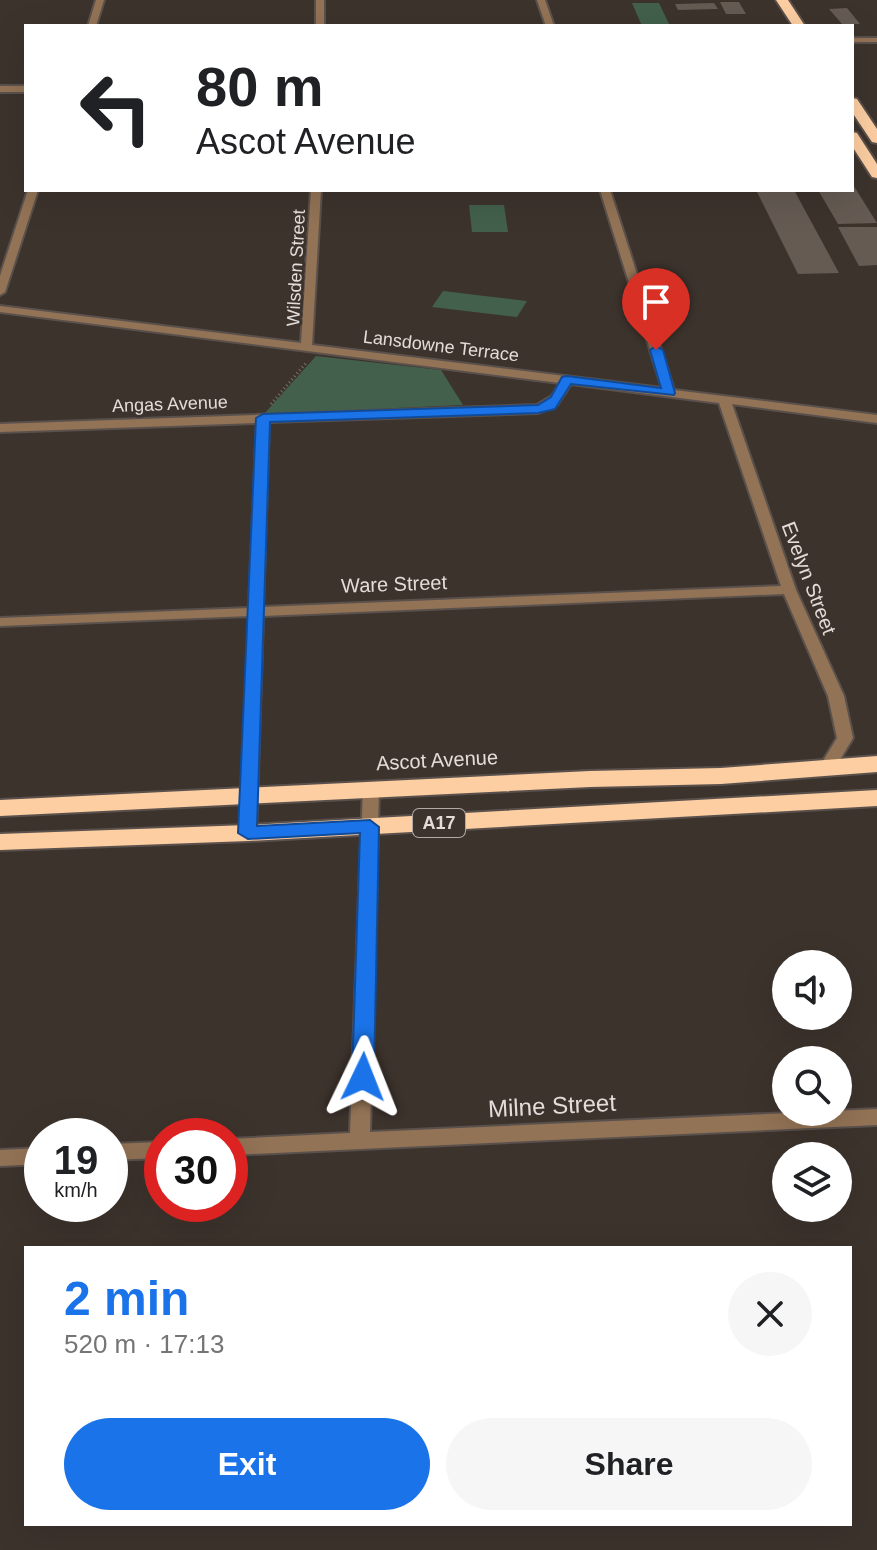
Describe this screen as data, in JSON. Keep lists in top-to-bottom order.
{
  "streets": {
    "highway": ["Ascot Avenue", "A17"],
    "street": [
      "Wilsden Street",
      "Lansdowne Terrace",
      "Angas Avenue",
      "Evelyn Street",
      "Ware Street",
      "Milne Street"
    ]
  },
  "crossings": [
    ["Wilsden Street", "Lansdowne Terrace"],
    ["Lansdowne Terrace", "Angas Avenue"],
    ["Lansdowne Terrace", "Evelyn Street"],
    ["Evelyn Street", "Ware Street"],
    ["Evelyn Street", "Ascot Avenue"]
  ],
  "page": {
    "turn": ["80 m", "Ascot Avenue"],
    "speed": "19 km/h",
    "limit": "30",
    "heading": ["2 min", "520 m · 17:13"],
    "buttons": ["Exit", "Share"]
  }
}
